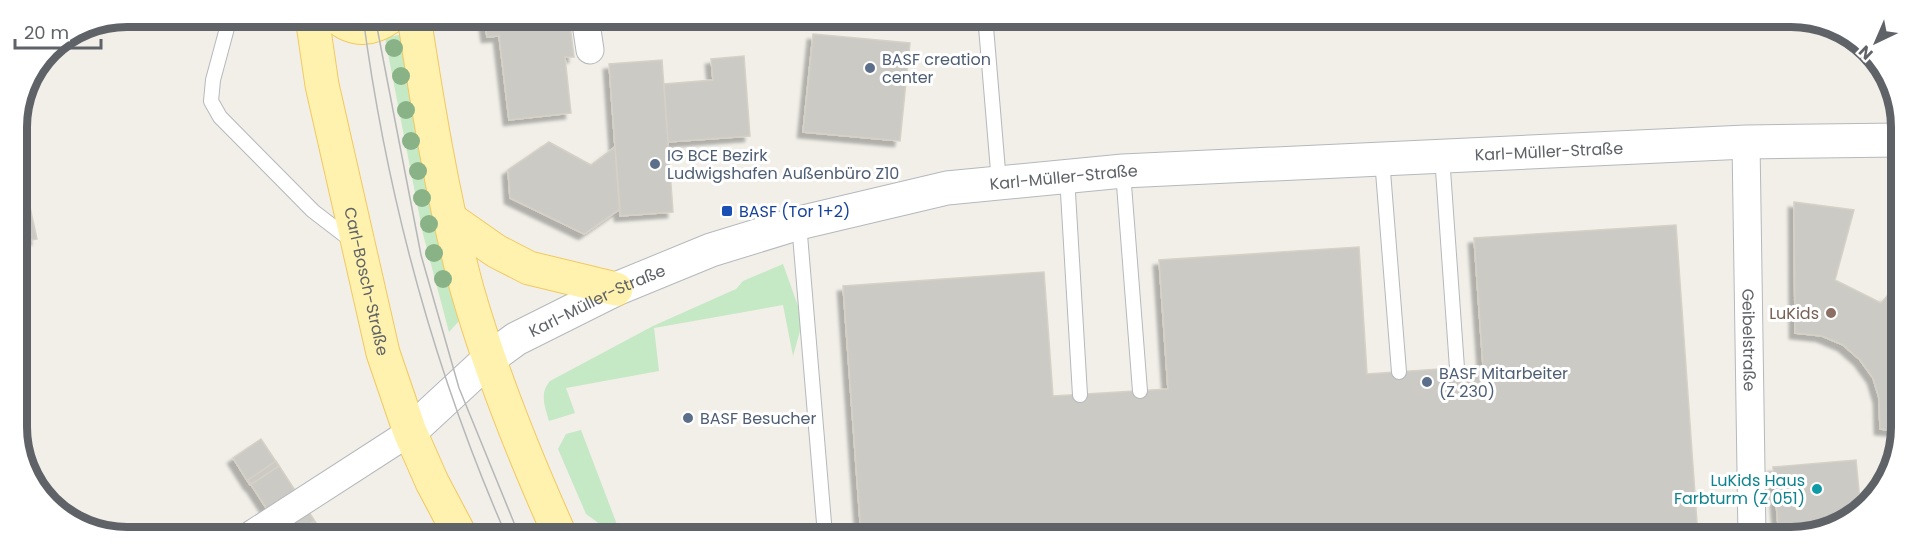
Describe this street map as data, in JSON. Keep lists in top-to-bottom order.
{
  "streets": {
    "main road": ["Carl-Bosch-Straße"],
    "street": ["Karl-Müller-Straße", "Geibelstraße"]
  },
  "crossings": [
    ["Karl-Müller-Straße", "Carl-Bosch-Straße"],
    ["Karl-Müller-Straße", "Geibelstraße"]
  ],
  "places": {
    "other": [
      "BASF creation center",
      "IG BCE Bezirk Ludwigshafen Außenbüro Z10",
      "LuKids",
      "BASF Mitarbeiter (Z 230)",
      "BASF Besucher",
      "LuKids Haus Farbturm (Z 051)"
    ],
    "transit": ["BASF (Tor 1+2)"]
  },
  "scale_bar": "20 m",
  "north": "bottom left"
}
